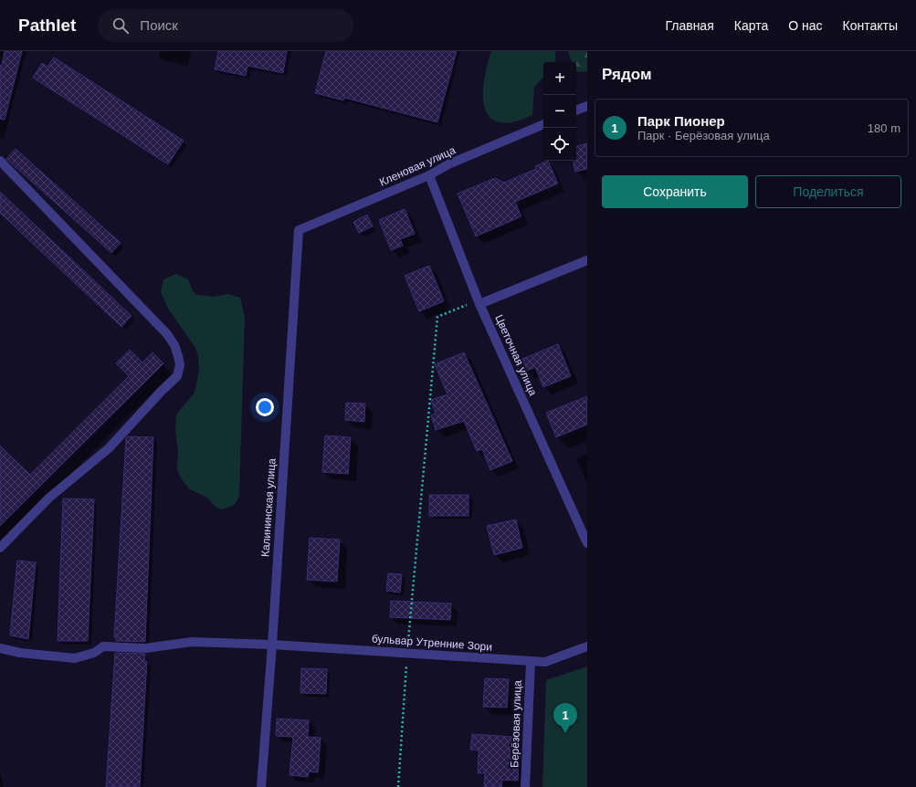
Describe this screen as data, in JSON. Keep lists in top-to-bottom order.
{
  "streets": {
    "street": [
      "Кленовая улица",
      "Цветочная улица",
      "Калининская улица",
      "бульвар Утренние Зори",
      "Берёзовая улица"
    ]
  },
  "crossings": [
    ["Кленовая улица", "Цветочная улица"],
    ["Кленовая улица", "Калининская улица"],
    ["Калининская улица", "бульвар Утренние Зори"],
    ["бульвар Утренние Зори", "Берёзовая улица"]
  ],
  "page": {
    "header": "Pathlet",
    "search": "Поиск",
    "nav": [
      "Главная",
      "Карта",
      "О нас",
      "Контакты"
    ],
    "heading": "Рядом",
    "map_buttons": ["+", "−"],
    "list": [
      {
        "mark": "1",
        "name": "Парк Пионер",
        "note": "Парк · Берёзовая улица",
        "value": "180 m"
      }
    ],
    "buttons": ["Сохранить", "Поделиться"],
    "pins": "1"
  }
}
